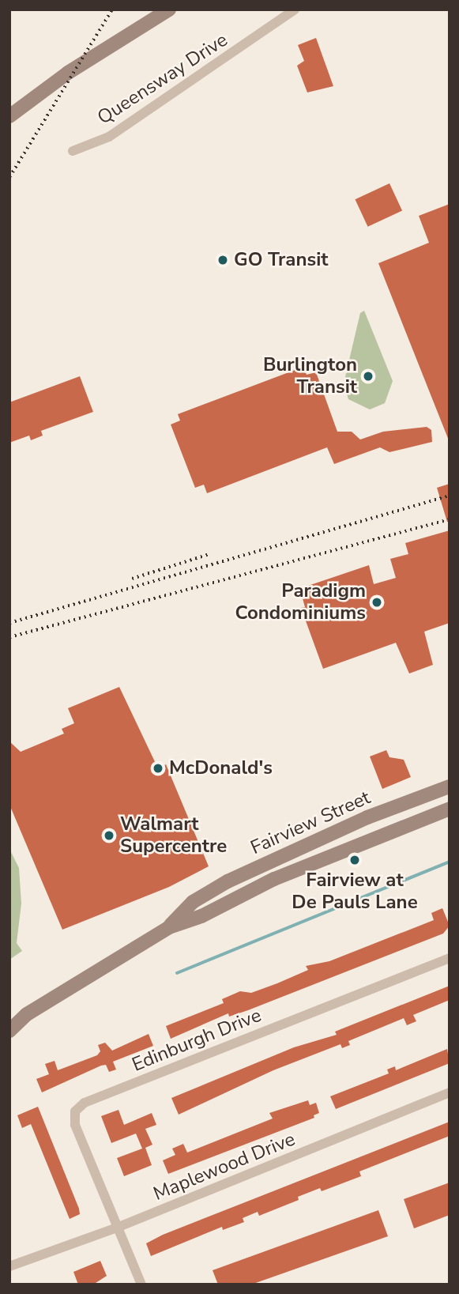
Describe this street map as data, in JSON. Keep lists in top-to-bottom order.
{
  "streets": {
    "main road": ["Fairview Street"],
    "street": ["Queensway Drive", "Edinburgh Drive", "Maplewood Drive"]
  },
  "crossings": [
    ["Edinburgh Drive", "Maplewood Drive"]
  ],
  "places": [
    "GO Transit",
    "Burlington Transit",
    "Paradigm Condominiums",
    "McDonald's",
    "Walmart Supercentre",
    "Fairview at De Pauls Lane"
  ]
}
